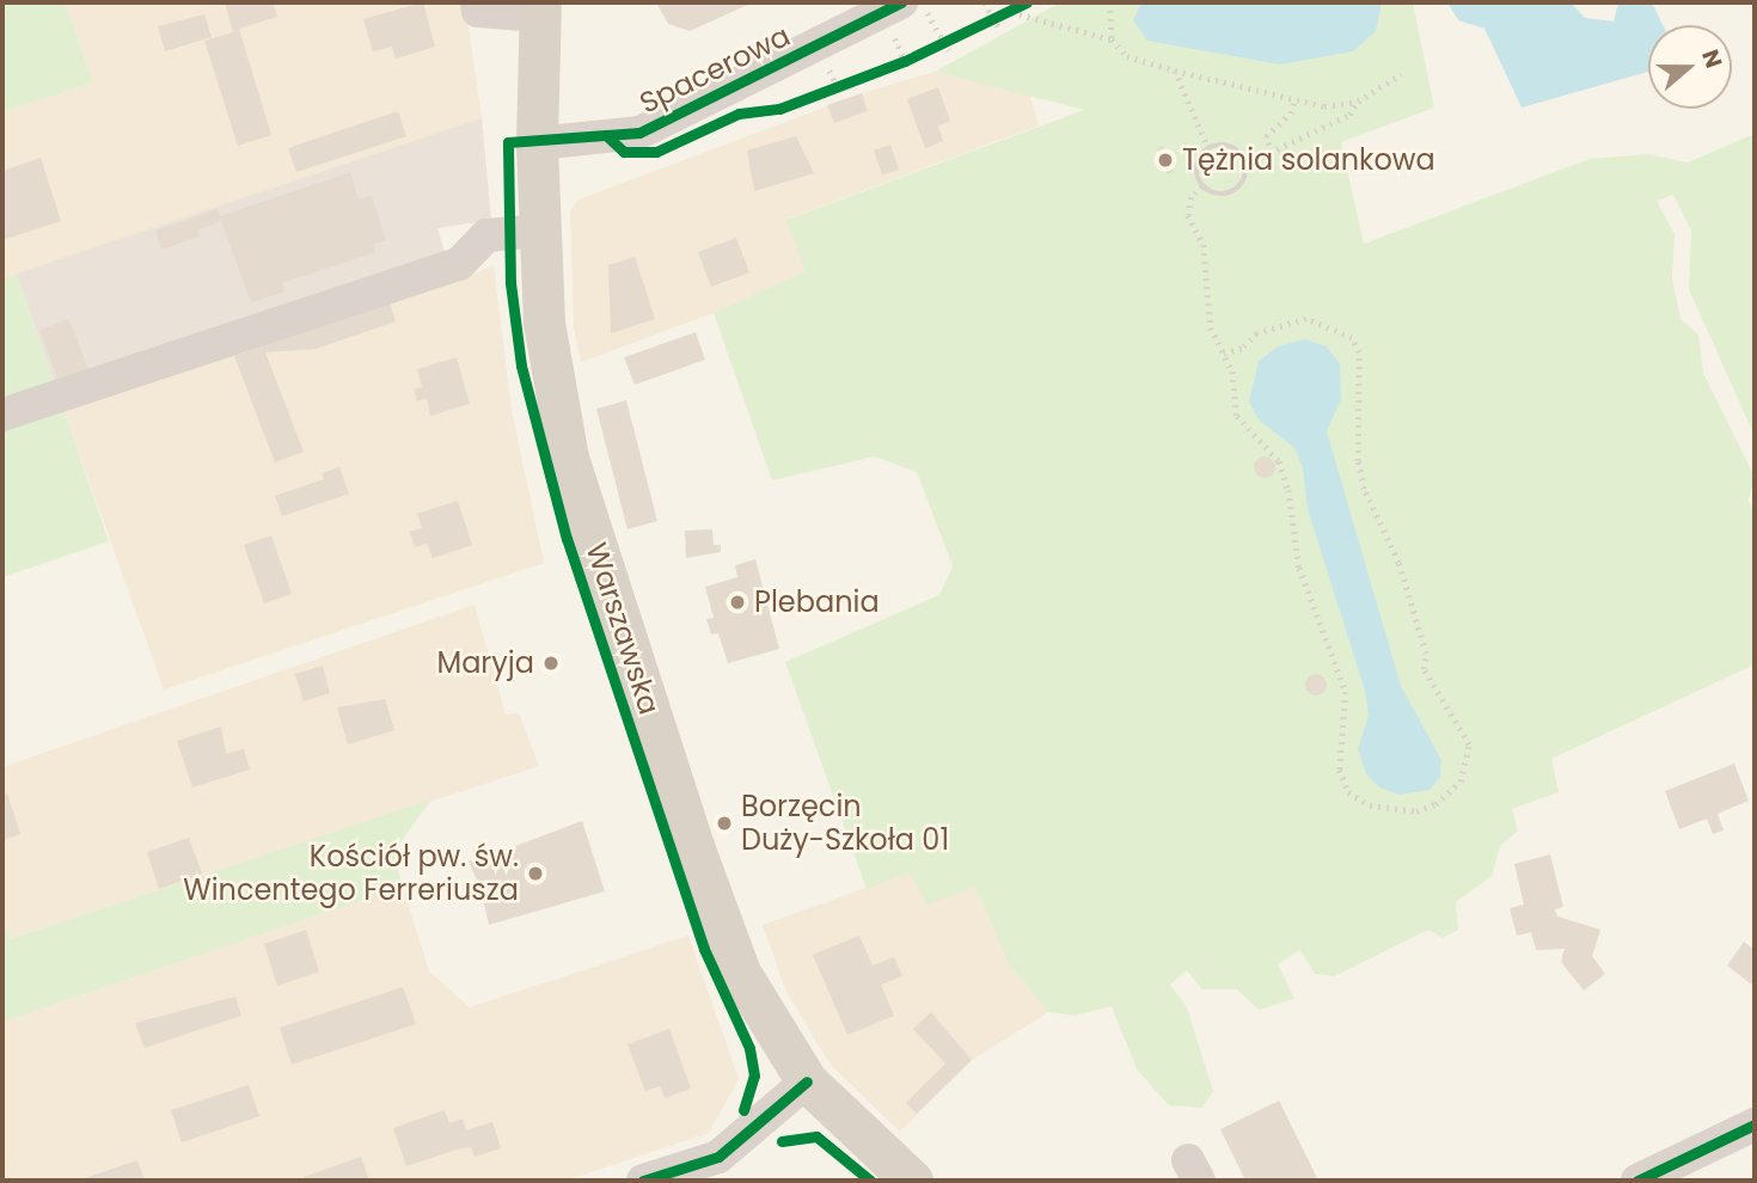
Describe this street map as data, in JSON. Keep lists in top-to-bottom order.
{
  "streets": {
    "main road": ["Warszawska"],
    "street": ["Spacerowa"]
  },
  "crossings": [
    ["Spacerowa", "Warszawska"]
  ],
  "places": [
    "Tężnia solankowa",
    "Plebania",
    "Maryja",
    "Borzęcin Duży-Szkoła 01",
    "Kościół pw. św. Wincentego Ferreriusza"
  ],
  "north": "right"
}
